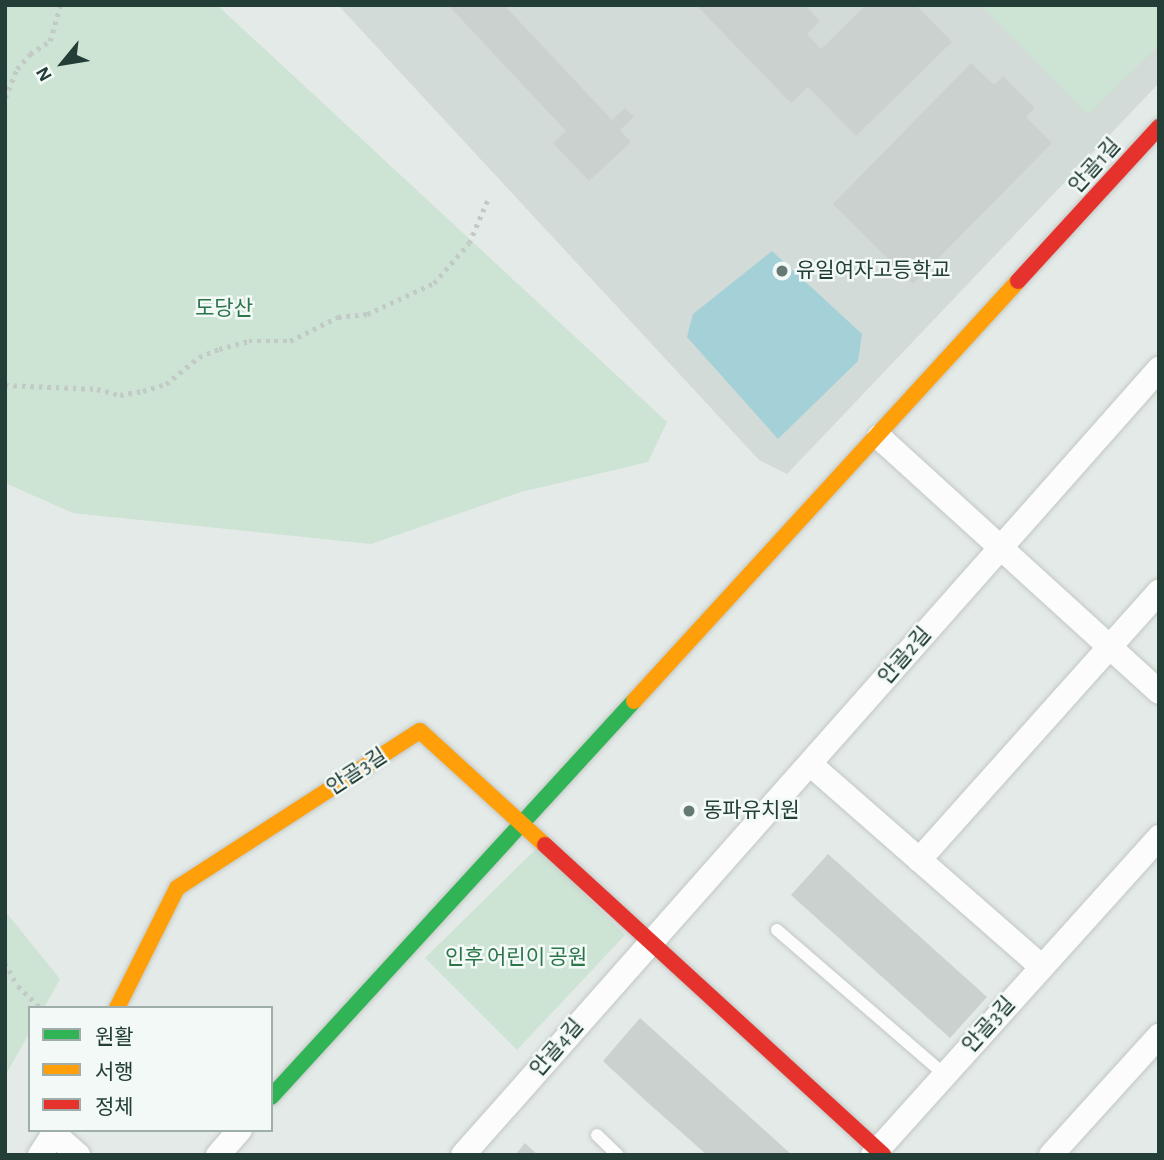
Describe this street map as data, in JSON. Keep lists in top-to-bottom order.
{
  "streets": {
    "street": [
      "안골1길",
      "안골2길",
      "안골3길",
      "안골4길"
    ]
  },
  "crossings": [
    ["안골3길", "안골4길"]
  ],
  "parks": ["도당산", "인후 어린이 공원"],
  "places": ["유일여자고등학교", "동파유치원"],
  "legend": ["원활", "서행", "정체"],
  "north": "bottom left"
}
